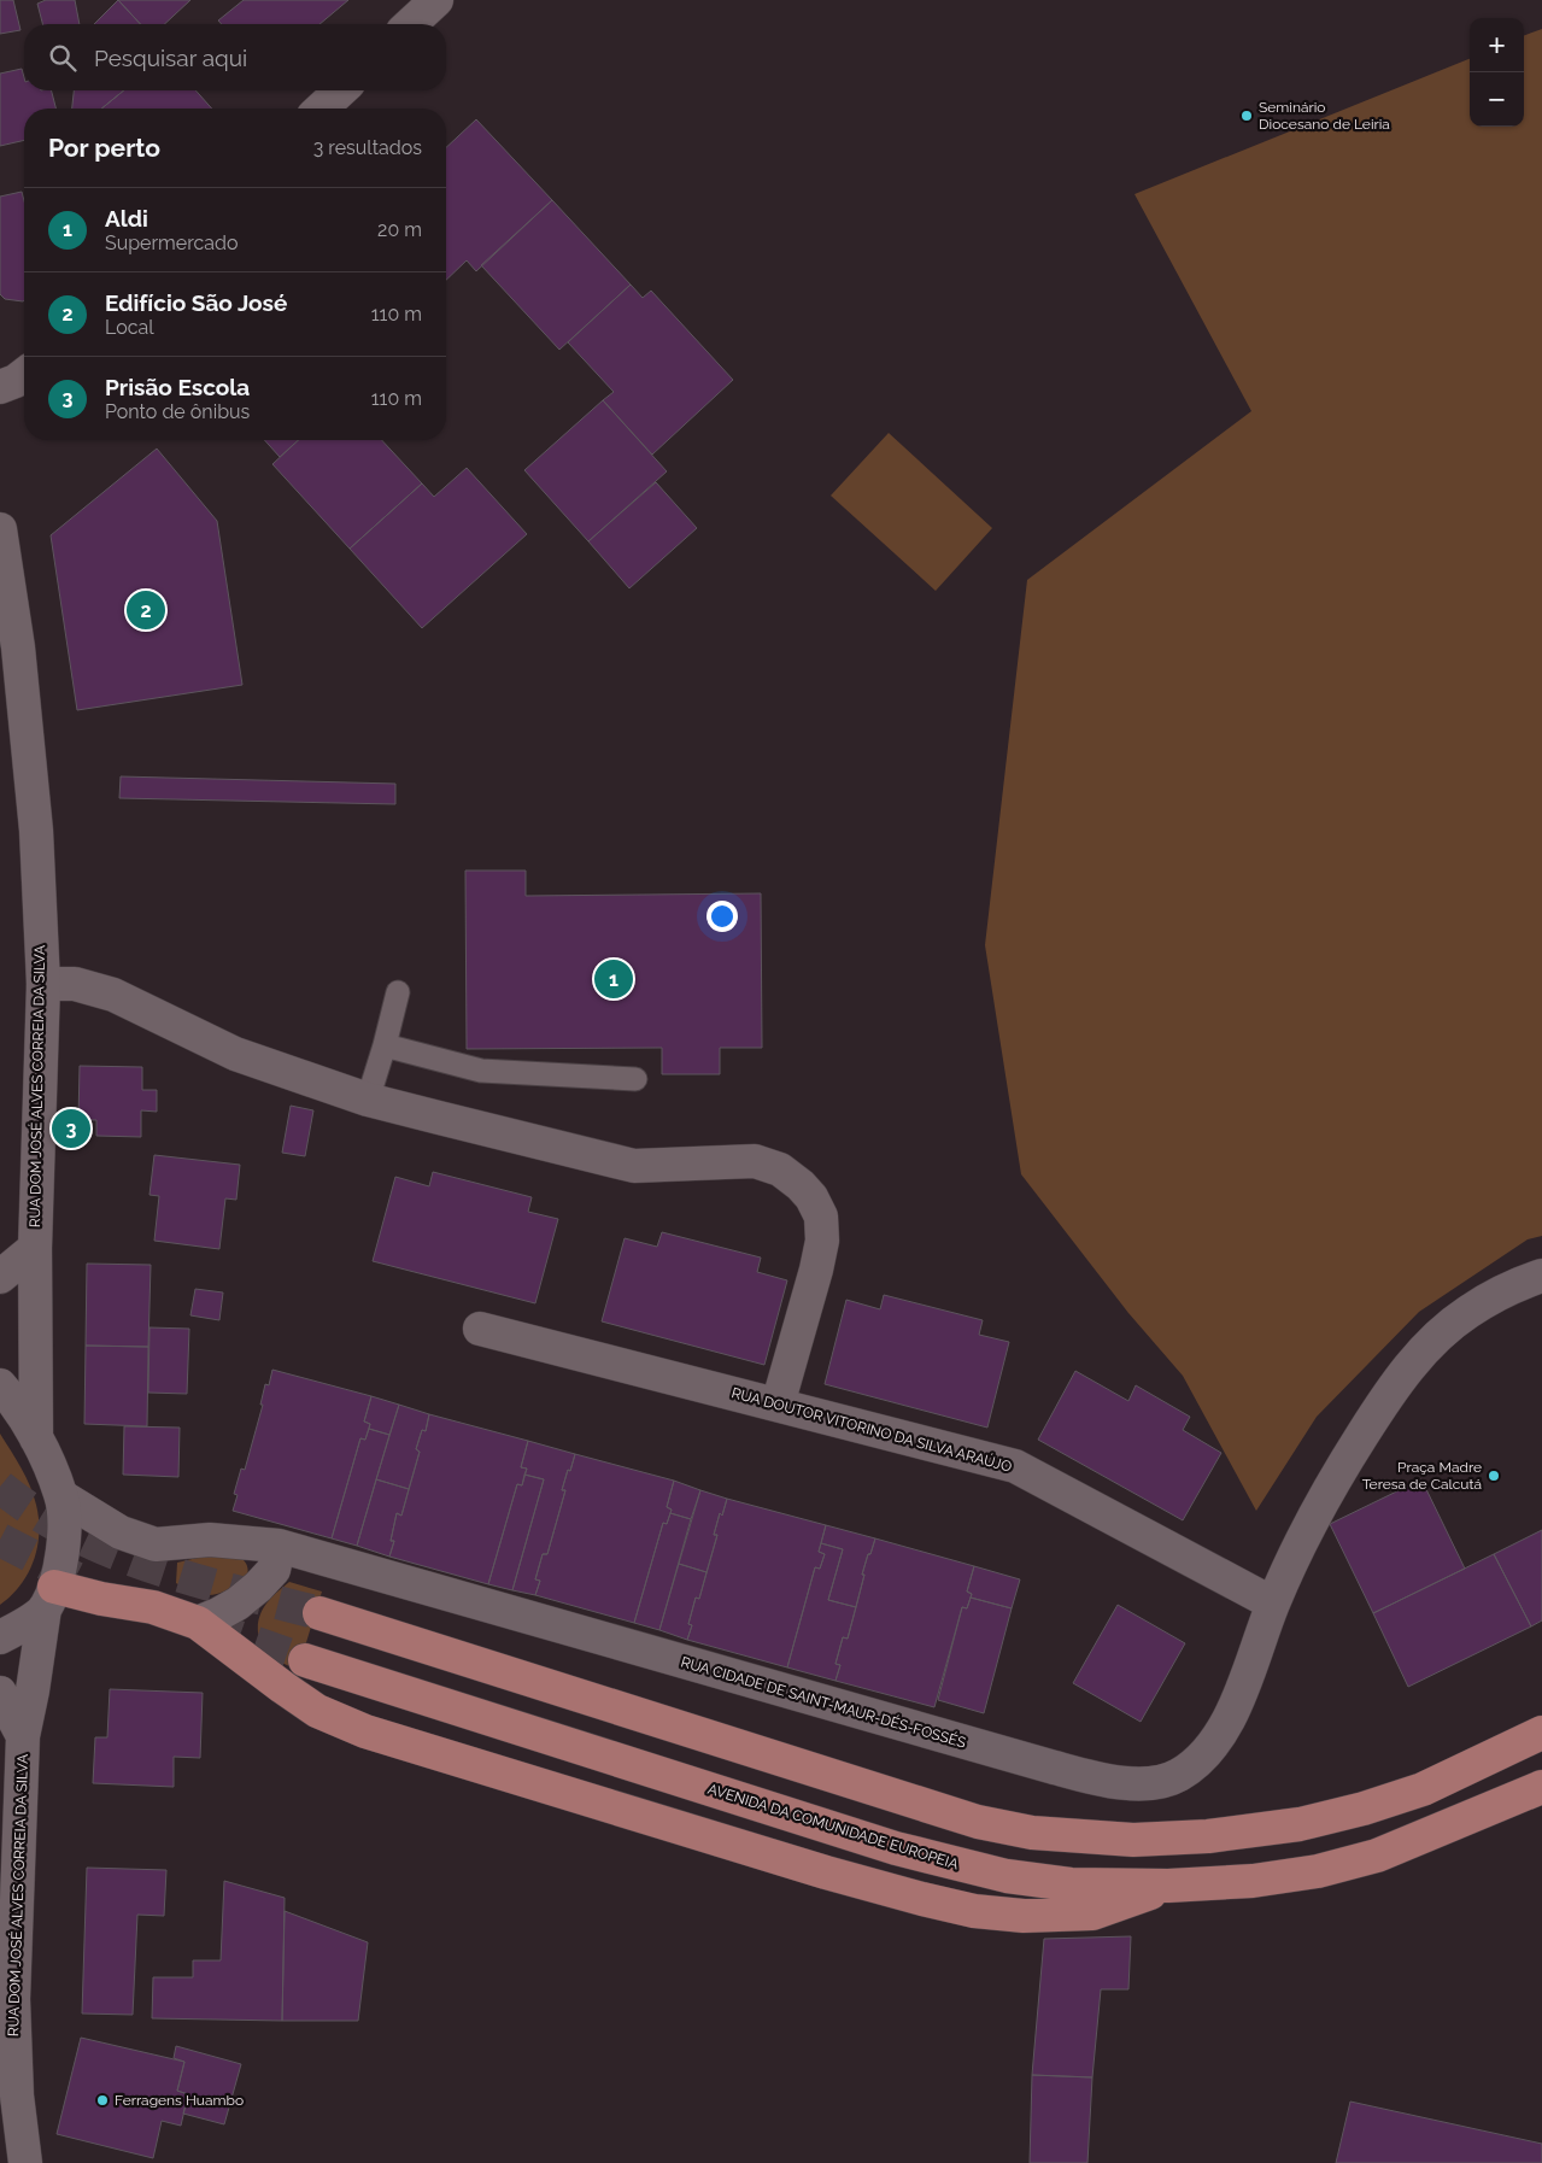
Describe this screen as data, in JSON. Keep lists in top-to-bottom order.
{
  "streets": {
    "main road": ["AVENIDA DA COMUNIDADE EUROPEIA"],
    "street": ["RUA DOM JOSÉ ALVES CORREIA DA SILVA", "RUA DOUTOR VITORINO DA SILVA ARAÚJO", "RUA CIDADE DE SAINT-MAUR-DÉS-FOSSÉS"]
  },
  "crossings": [
    ["RUA DOM JOSÉ ALVES CORREIA DA SILVA", "RUA CIDADE DE SAINT-MAUR-DÉS-FOSSÉS"],
    ["RUA DOUTOR VITORINO DA SILVA ARAÚJO", "RUA CIDADE DE SAINT-MAUR-DÉS-FOSSÉS"]
  ],
  "places": ["Seminário Diocesano de Leiria", "Praça Madre Teresa de Calcutá", "Ferragens Huambo"],
  "page": {
    "map_buttons": ["+", "−"],
    "search": "Pesquisar aqui",
    "heading": ["Por perto", "3 resultados"],
    "list": [
      {
        "mark": "1",
        "name": "Aldi",
        "note": "Supermercado",
        "value": "20 m"
      },
      {
        "mark": "2",
        "name": "Edifício São José",
        "note": "Local",
        "value": "110 m"
      },
      {
        "mark": "3",
        "name": "Prisão Escola",
        "note": "Ponto de ônibus",
        "value": "110 m"
      }
    ],
    "pins": ["2", "1", "3"]
  }
}
